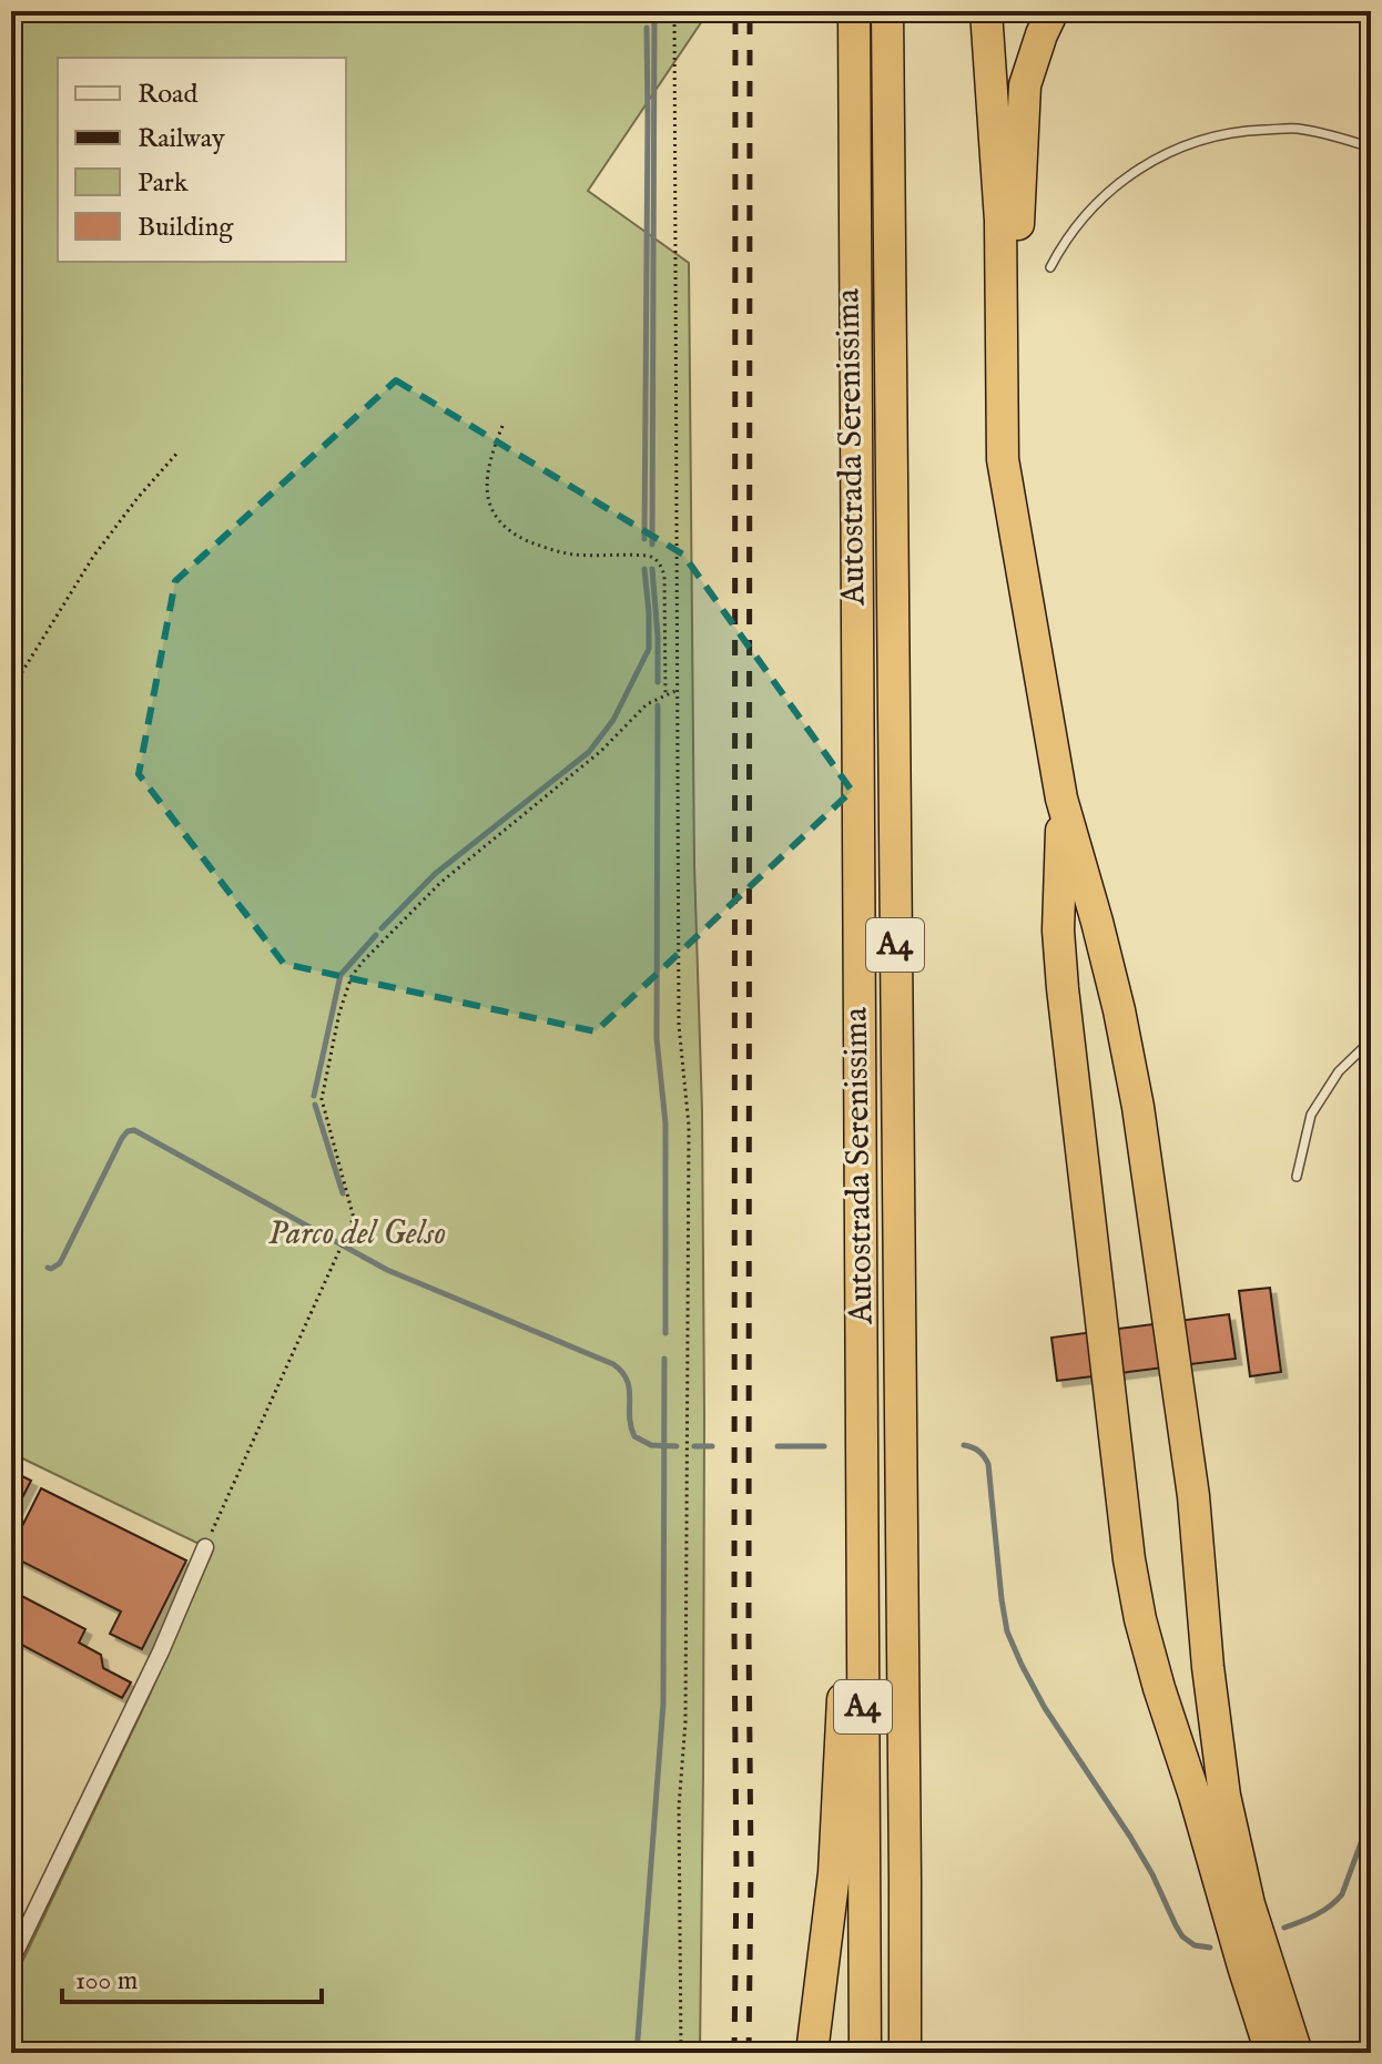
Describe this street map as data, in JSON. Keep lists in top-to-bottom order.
{
  "streets": {
    "highway": ["Autostrada Serenissima", "A4"]
  },
  "parks": ["Parco del Gelso"],
  "legend": [
    "Road",
    "Railway",
    "Park",
    "Building"
  ],
  "scale_bar": "100 m"
}
